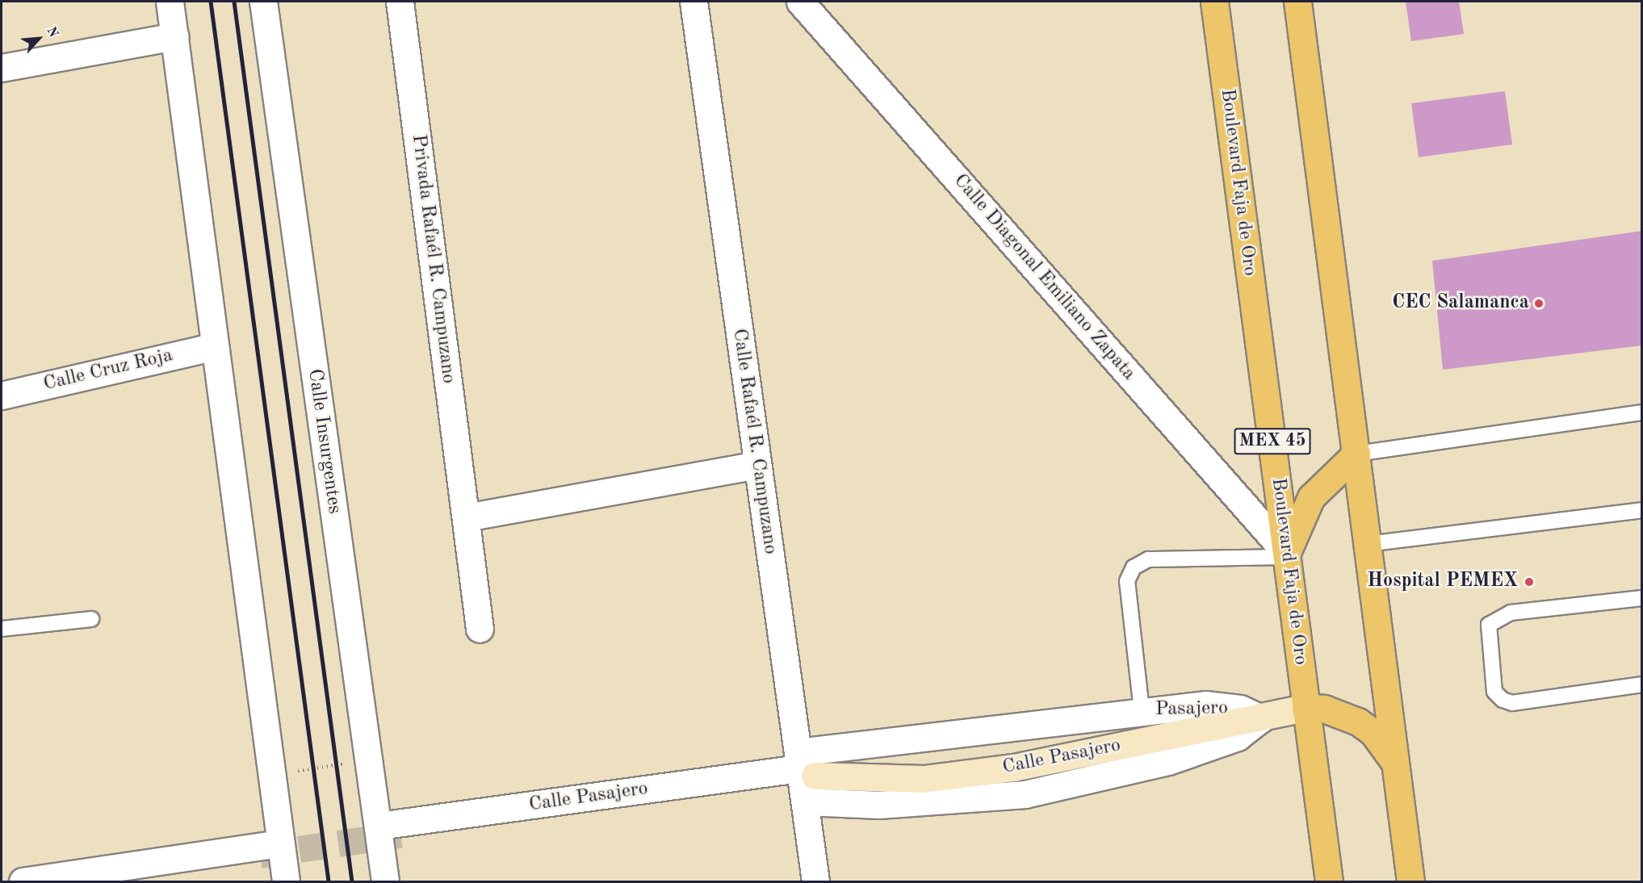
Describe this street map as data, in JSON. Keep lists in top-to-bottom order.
{
  "streets": {
    "main road": ["Boulevard Faja de Oro", "MEX 45"],
    "street": [
      "Privada Rafaél R. Campuzano",
      "Calle Diagonal Emiliano Zapata",
      "Calle Cruz Roja",
      "Calle Insurgentes",
      "Calle Rafaél R. Campuzano",
      "Pasajero",
      "Calle Pasajero"
    ]
  },
  "crossings": [
    ["Boulevard Faja de Oro", "Calle Diagonal Emiliano Zapata"],
    ["Boulevard Faja de Oro", "Calle Pasajero"],
    ["Calle Insurgentes", "Calle Pasajero"],
    ["Calle Rafaél R. Campuzano", "Pasajero"],
    ["Calle Rafaél R. Campuzano", "Calle Pasajero"],
    ["Pasajero", "Calle Pasajero"]
  ],
  "places": ["CEC Salamanca", "Hospital PEMEX"],
  "north": "top right"
}
